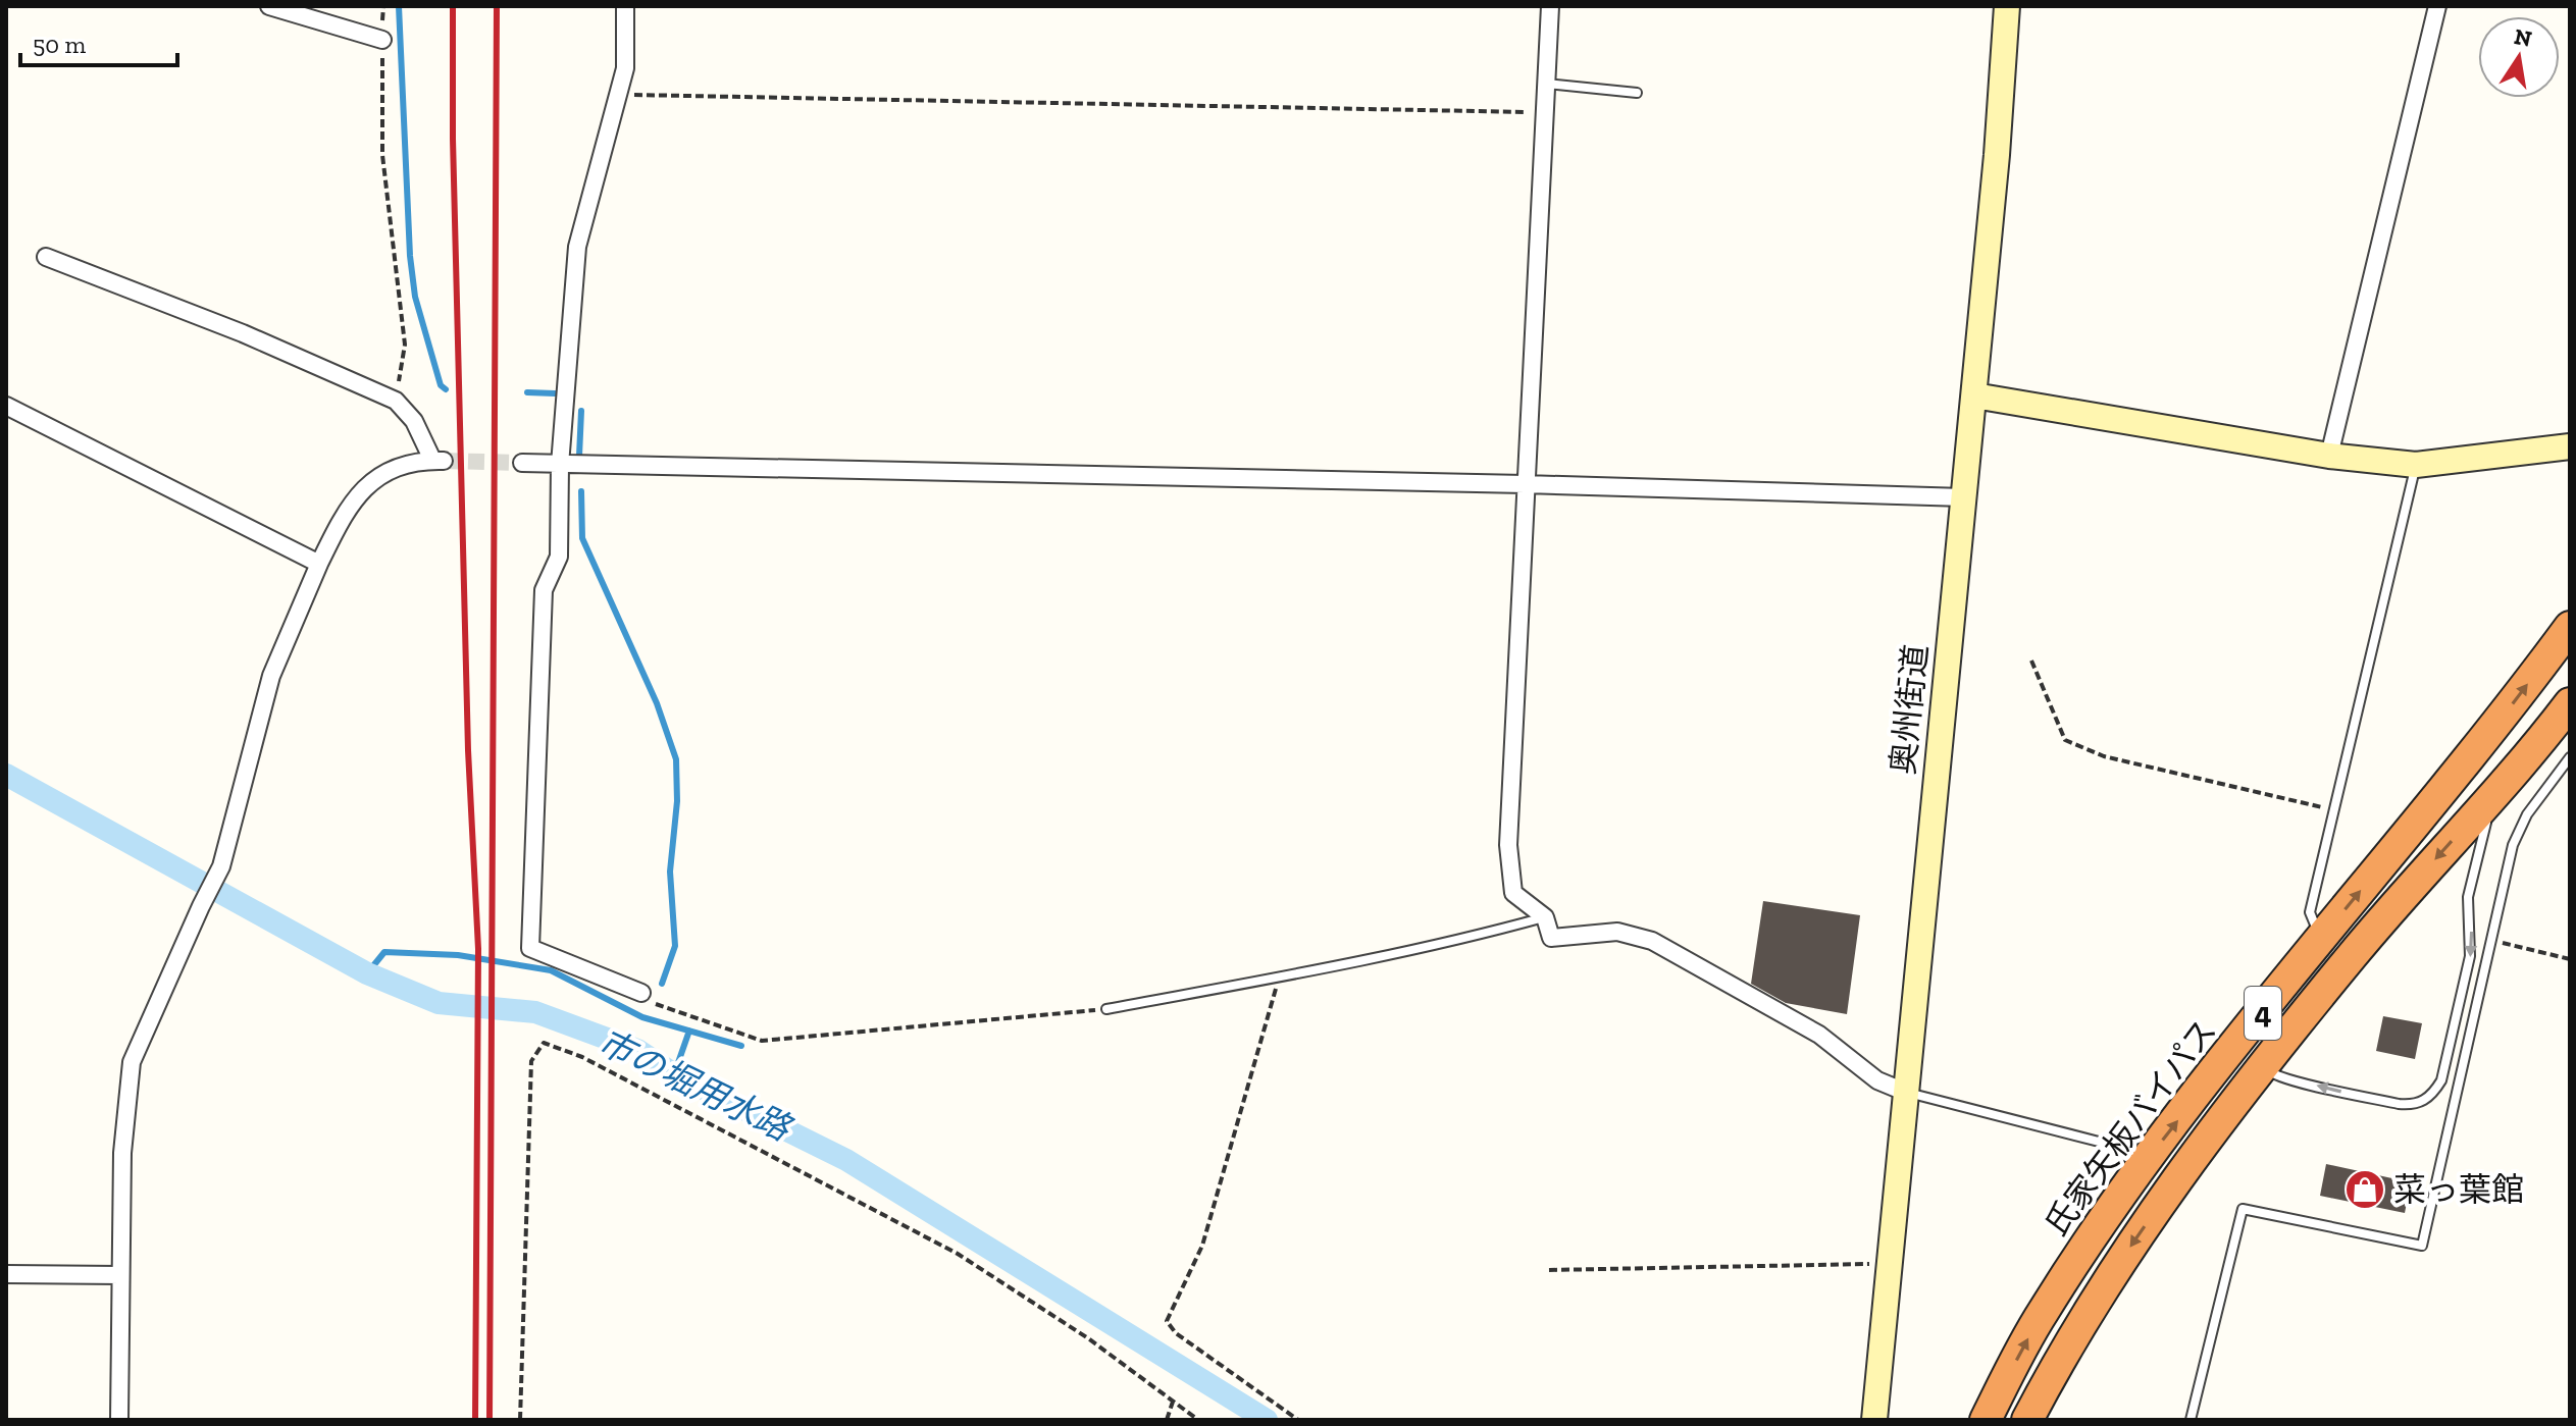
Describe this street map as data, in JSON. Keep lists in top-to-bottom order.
{
  "streets": {
    "highway": ["4", "氏家矢板バイパス"],
    "main road": ["奥州街道"]
  },
  "water": ["市の堀用水路"],
  "places": {
    "shop": ["菜っ葉館"]
  },
  "scale_bar": "50 m",
  "north": "top"
}
